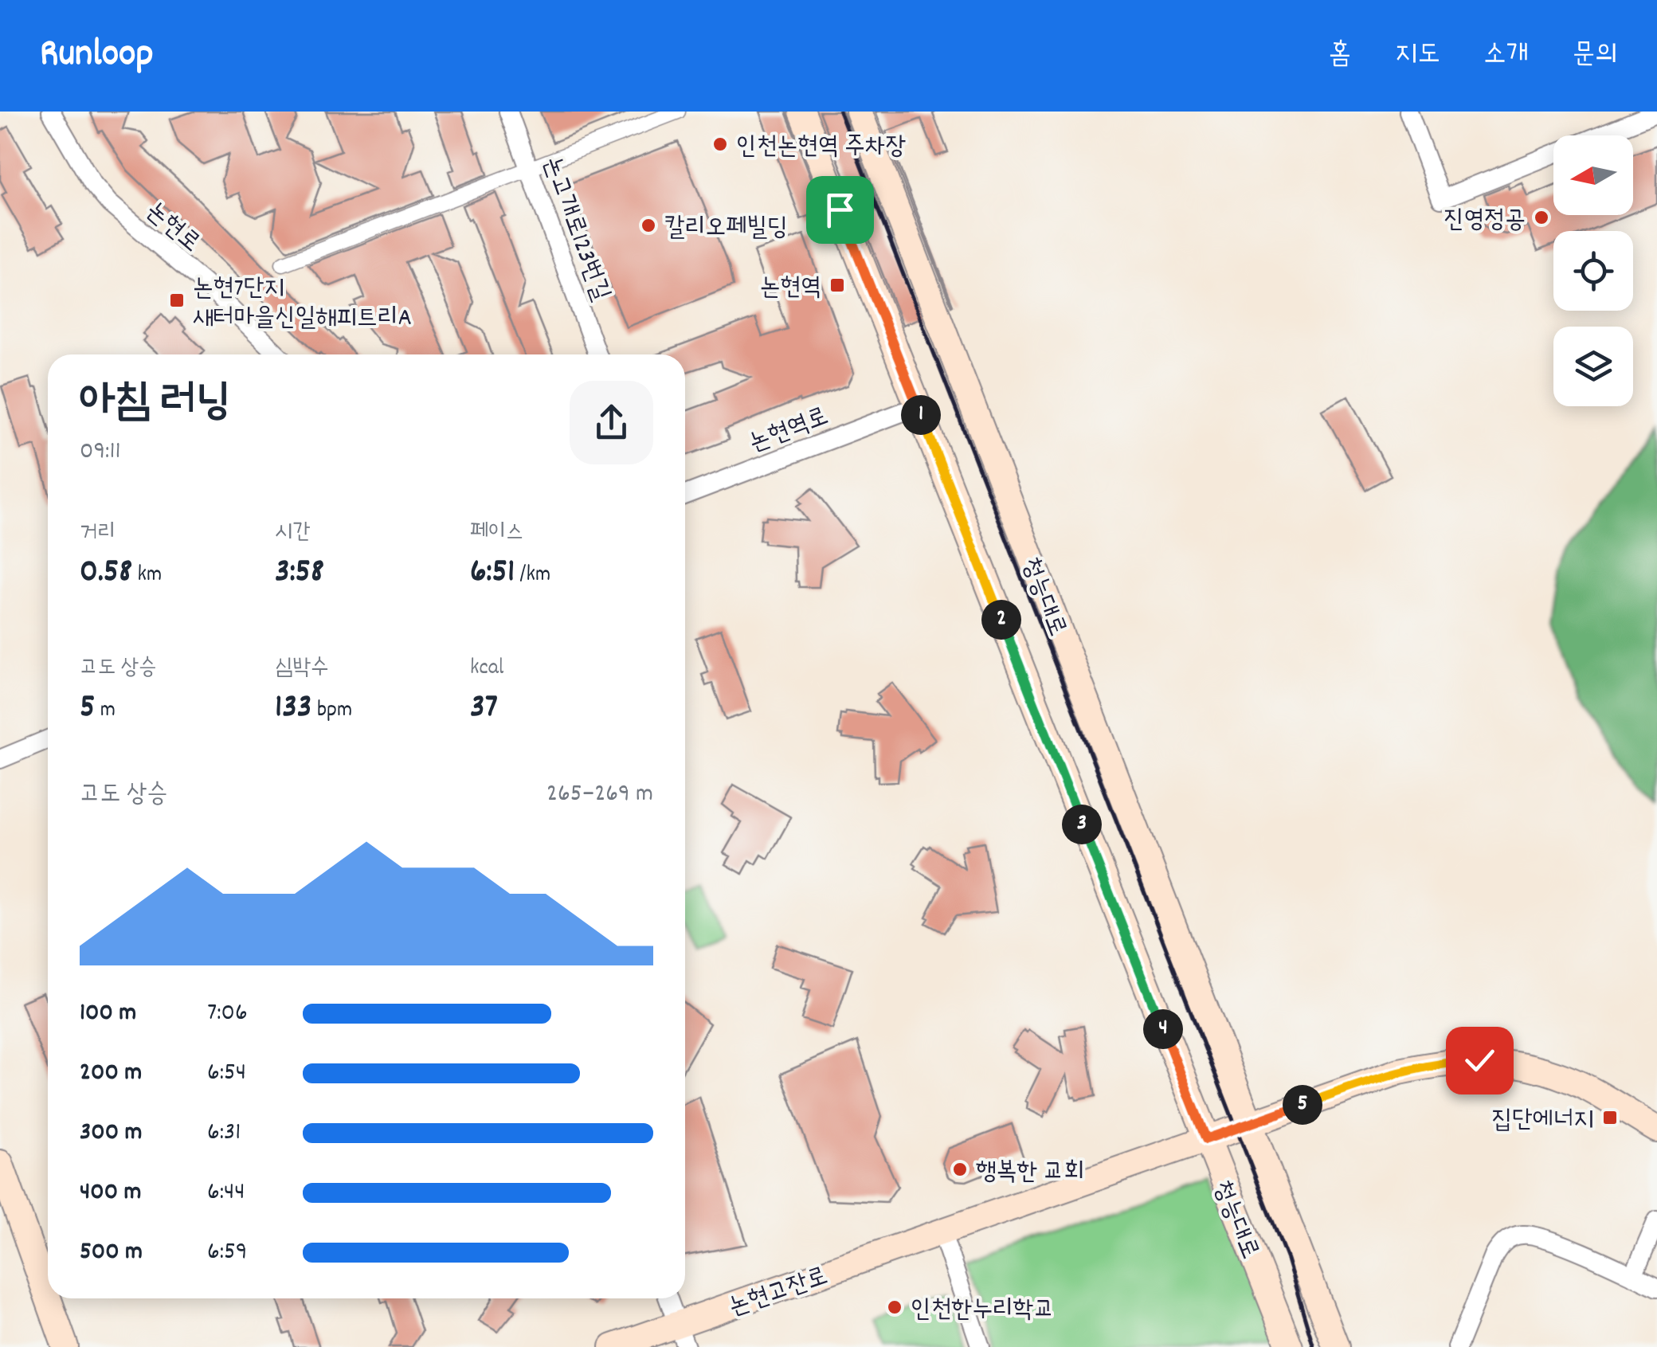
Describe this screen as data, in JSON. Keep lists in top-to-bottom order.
{
  "streets": {
    "main road": ["청능대로", "논현고잔로"],
    "street": ["논현로", "논고개로123번길", "논현역로"]
  },
  "crossings": [
    ["논현역로", "청능대로"],
    ["청능대로", "논현고잔로"]
  ],
  "places": {
    "other": [
      "인천논현역 주차장",
      "진영정공",
      "칼리오페빌딩",
      "행복한 교회",
      "인천한누리학교"
    ],
    "transit": ["논현역", "논현7단지 새터마을신일해피트리A", "집단에너지"]
  },
  "north": "left",
  "page": {
    "header": "Runloop",
    "nav": [
      "홈",
      "지도",
      "소개",
      "문의"
    ],
    "heading": ["아침 러닝", "09:11"],
    "pins": [
      "1",
      "2",
      "3",
      "4",
      "5"
    ],
    "stats": [
      ["거리", "0.58 km"],
      ["시간", "3:58"],
      ["페이스", "6:51 /km"],
      ["고도 상승", "5 m"],
      ["심박수", "133 bpm"],
      ["kcal", "37"]
    ],
    "chart": ["고도 상승", "265–269 m"],
    "list": [
      {
        "name": "100 m",
        "note": "7:06"
      },
      {
        "name": "200 m",
        "note": "6:54"
      },
      {
        "name": "300 m",
        "note": "6:31"
      },
      {
        "name": "400 m",
        "note": "6:44"
      },
      {
        "name": "500 m",
        "note": "6:59"
      }
    ]
  }
}
